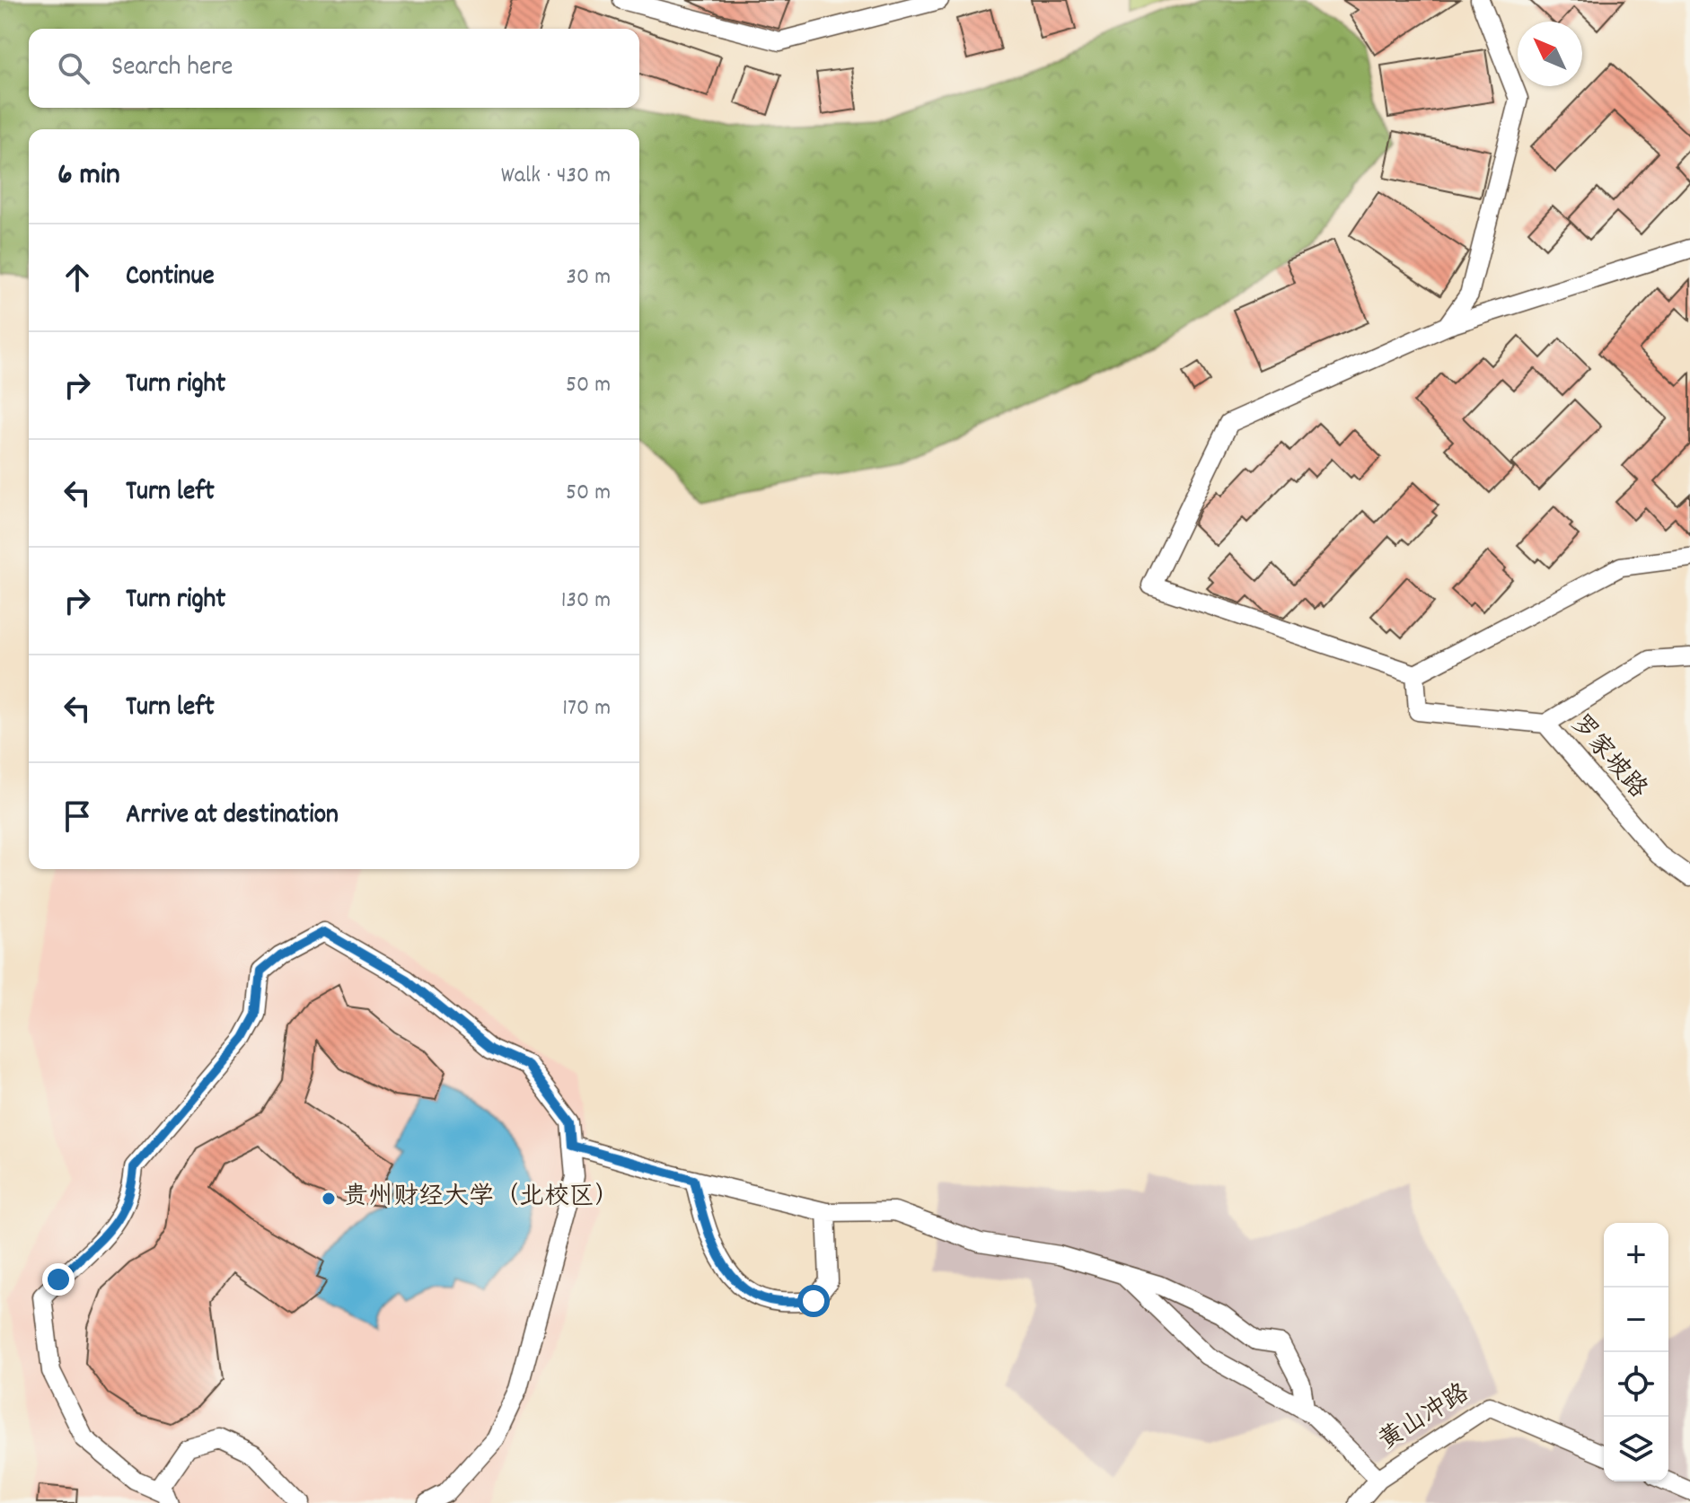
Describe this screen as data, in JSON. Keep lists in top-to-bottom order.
{
  "streets": {
    "street": ["罗家坡路", "黄山冲路"]
  },
  "places": ["贵州财经大学（北校区）"],
  "north": "top left",
  "page": {
    "search": "Search here",
    "heading": ["6 min", "Walk · 430 m"],
    "list": [
      ["Continue", "30 m"],
      ["Turn right", "50 m"],
      ["Turn left", "50 m"],
      ["Turn right", "130 m"],
      ["Turn left", "170 m"],
      "Arrive at destination"
    ],
    "map_buttons": ["+", "−"]
  }
}
